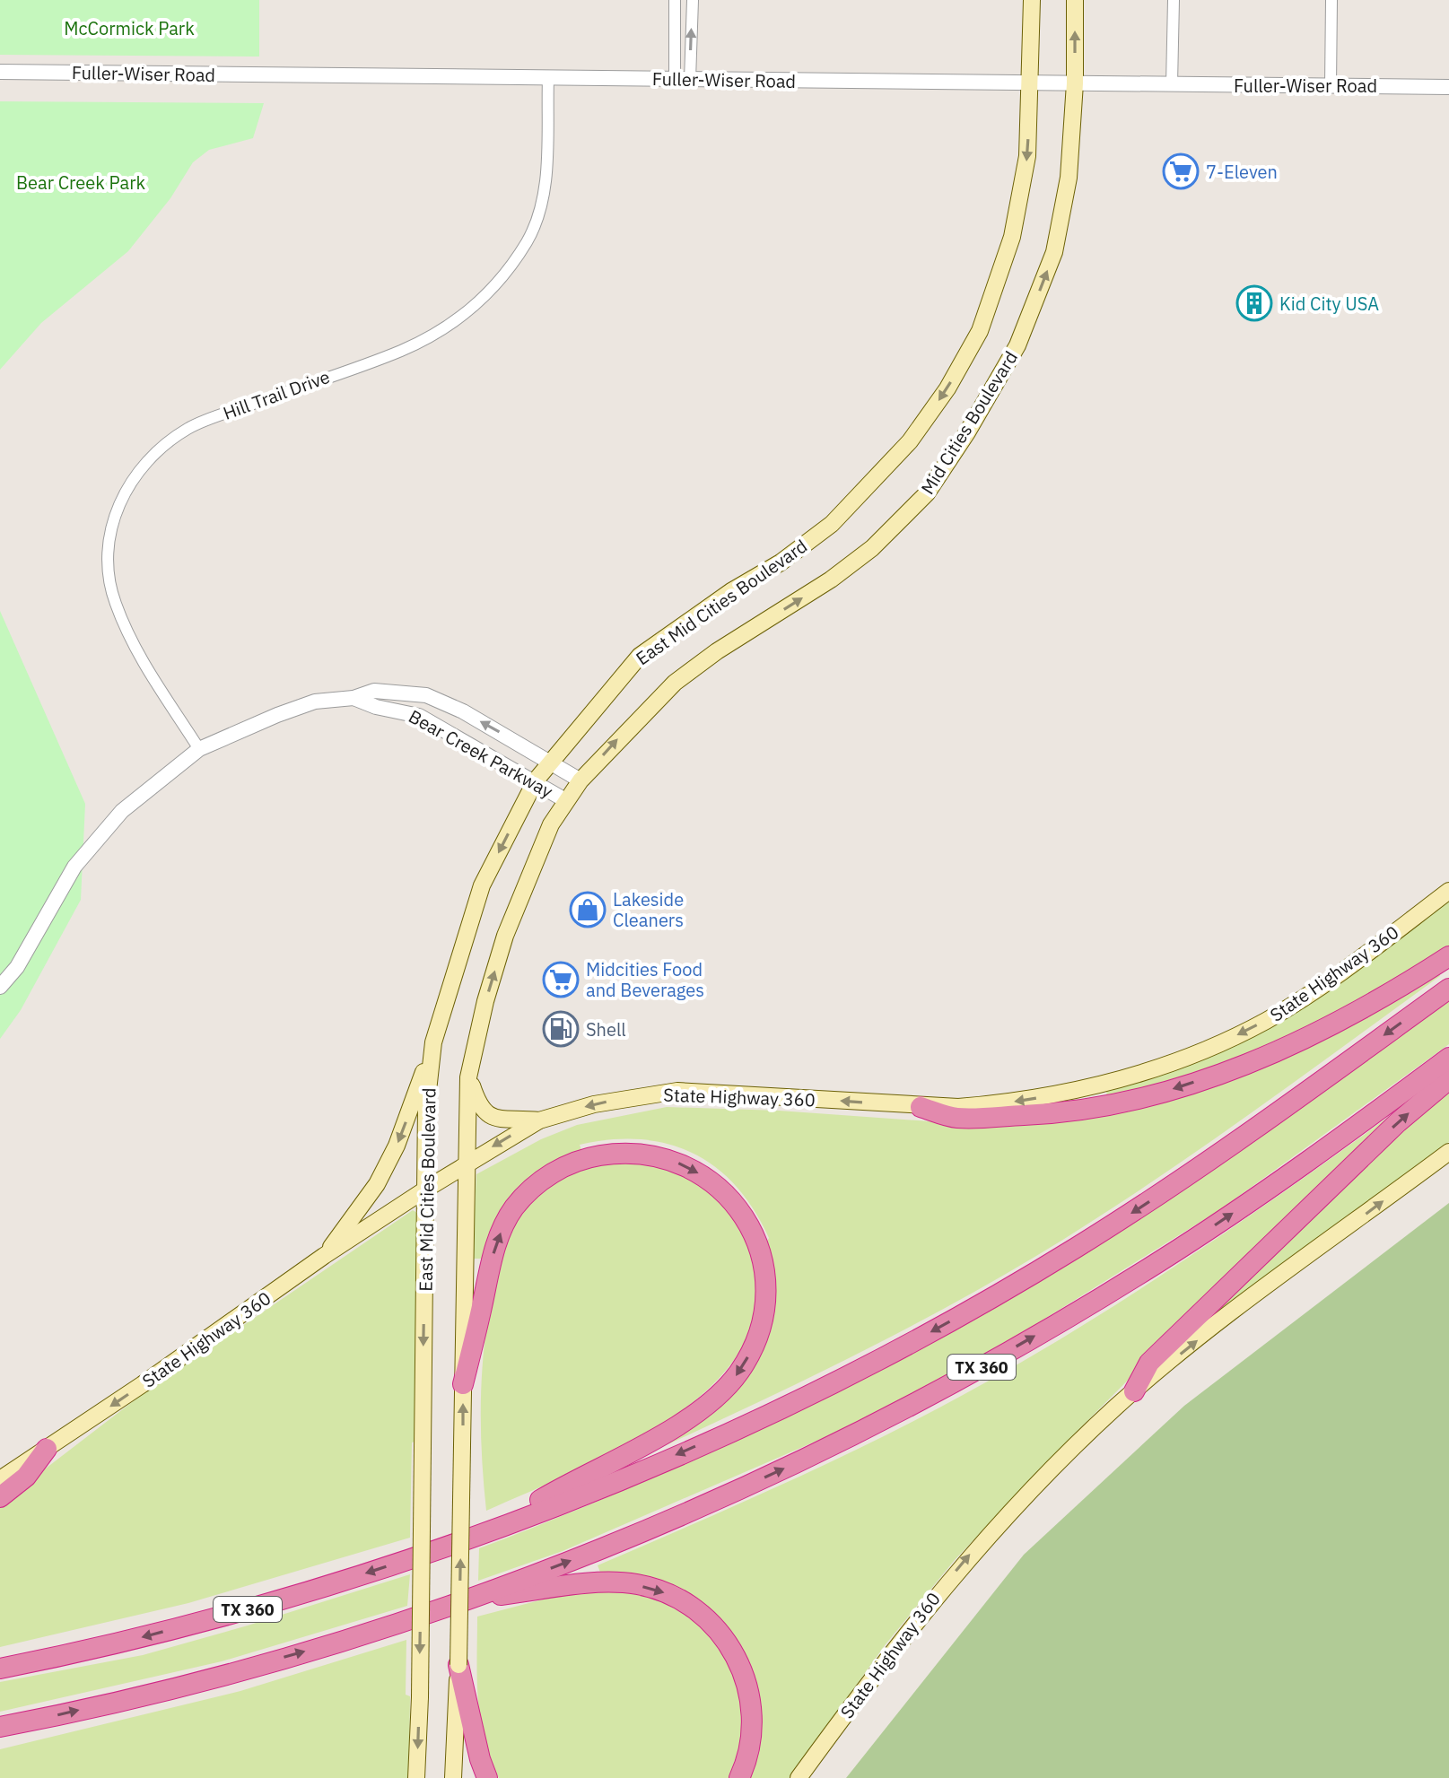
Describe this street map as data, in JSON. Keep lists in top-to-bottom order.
{
  "streets": {
    "highway": ["TX 360"],
    "main road": ["Mid Cities Boulevard", "East Mid Cities Boulevard", "State Highway 360"],
    "street": ["Fuller-Wiser Road", "Hill Trail Drive", "Bear Creek Parkway"]
  },
  "crossings": [
    ["Fuller-Wiser Road", "Hill Trail Drive"],
    ["Fuller-Wiser Road", "Mid Cities Boulevard"],
    ["Fuller-Wiser Road", "East Mid Cities Boulevard"],
    ["Hill Trail Drive", "Bear Creek Parkway"],
    ["Mid Cities Boulevard", "East Mid Cities Boulevard"],
    ["Mid Cities Boulevard", "Bear Creek Parkway"],
    ["East Mid Cities Boulevard", "Bear Creek Parkway"],
    ["East Mid Cities Boulevard", "State Highway 360"]
  ],
  "one_way": ["Mid Cities Boulevard"],
  "parks": ["McCormick Park", "Bear Creek Park"],
  "places": {
    "supermarket": ["7-Eleven", "Midcities Food and Beverages"],
    "building": ["Kid City USA"],
    "shop": ["Lakeside Cleaners"],
    "fuel station": ["Shell"]
  }
}
